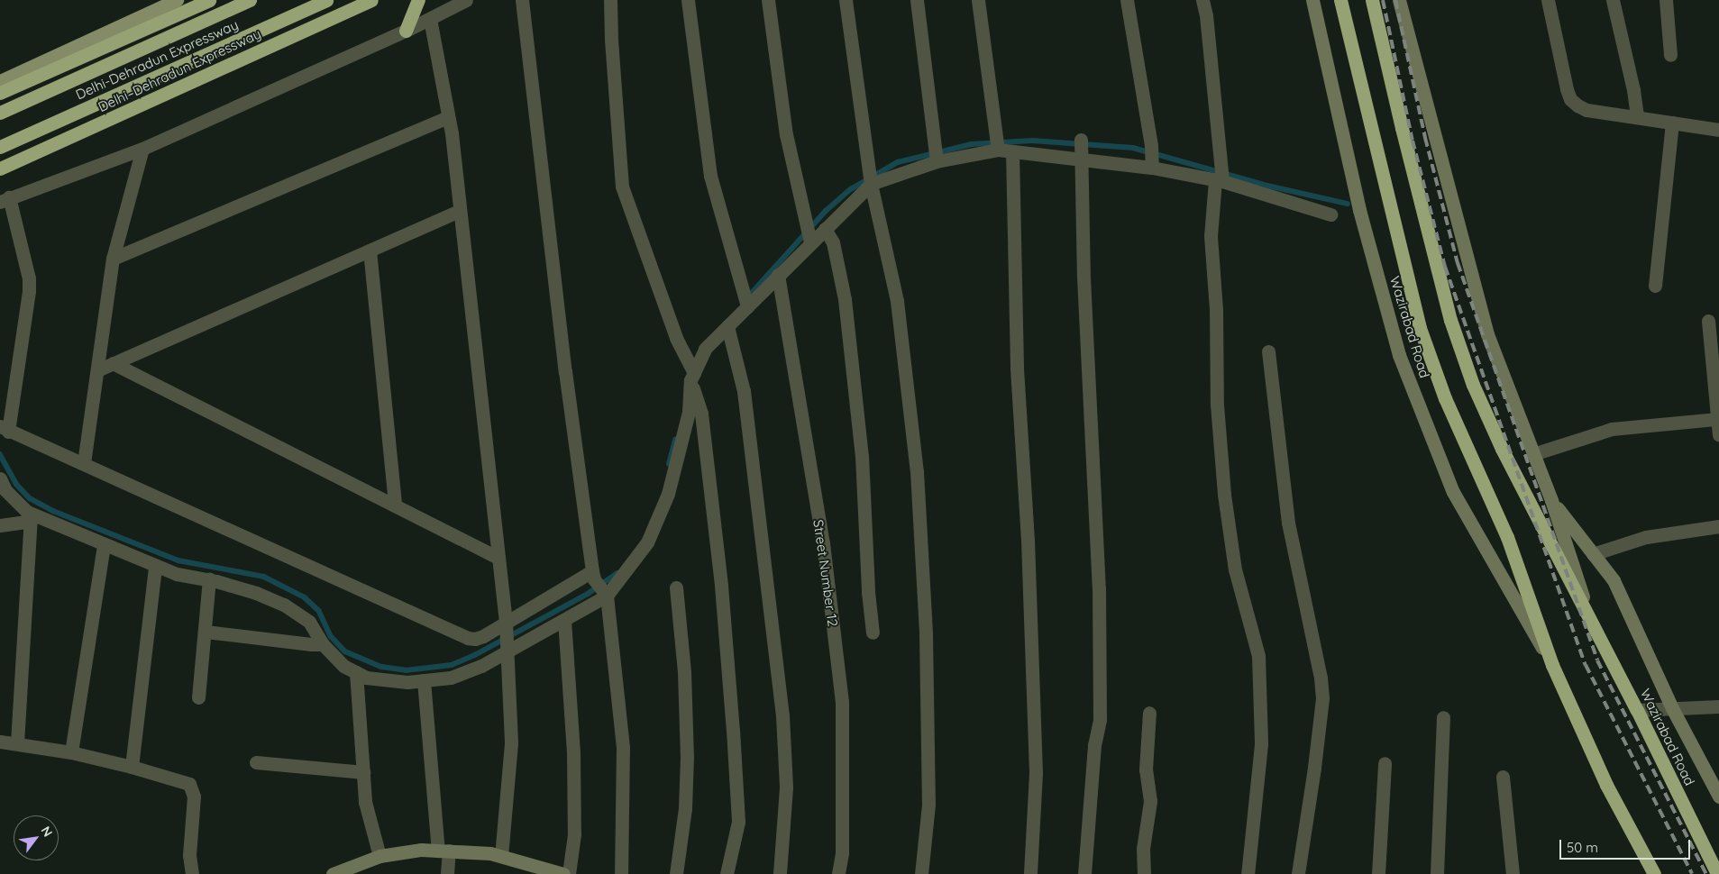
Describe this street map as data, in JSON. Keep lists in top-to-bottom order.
{
  "streets": {
    "highway": ["Delhi-Dehradun Expressway", "Delhi–Dehradun Expressway", "Wazirabad Road"],
    "street": ["Street Number 12"]
  },
  "scale_bar": "50 m",
  "north": "top right"
}
